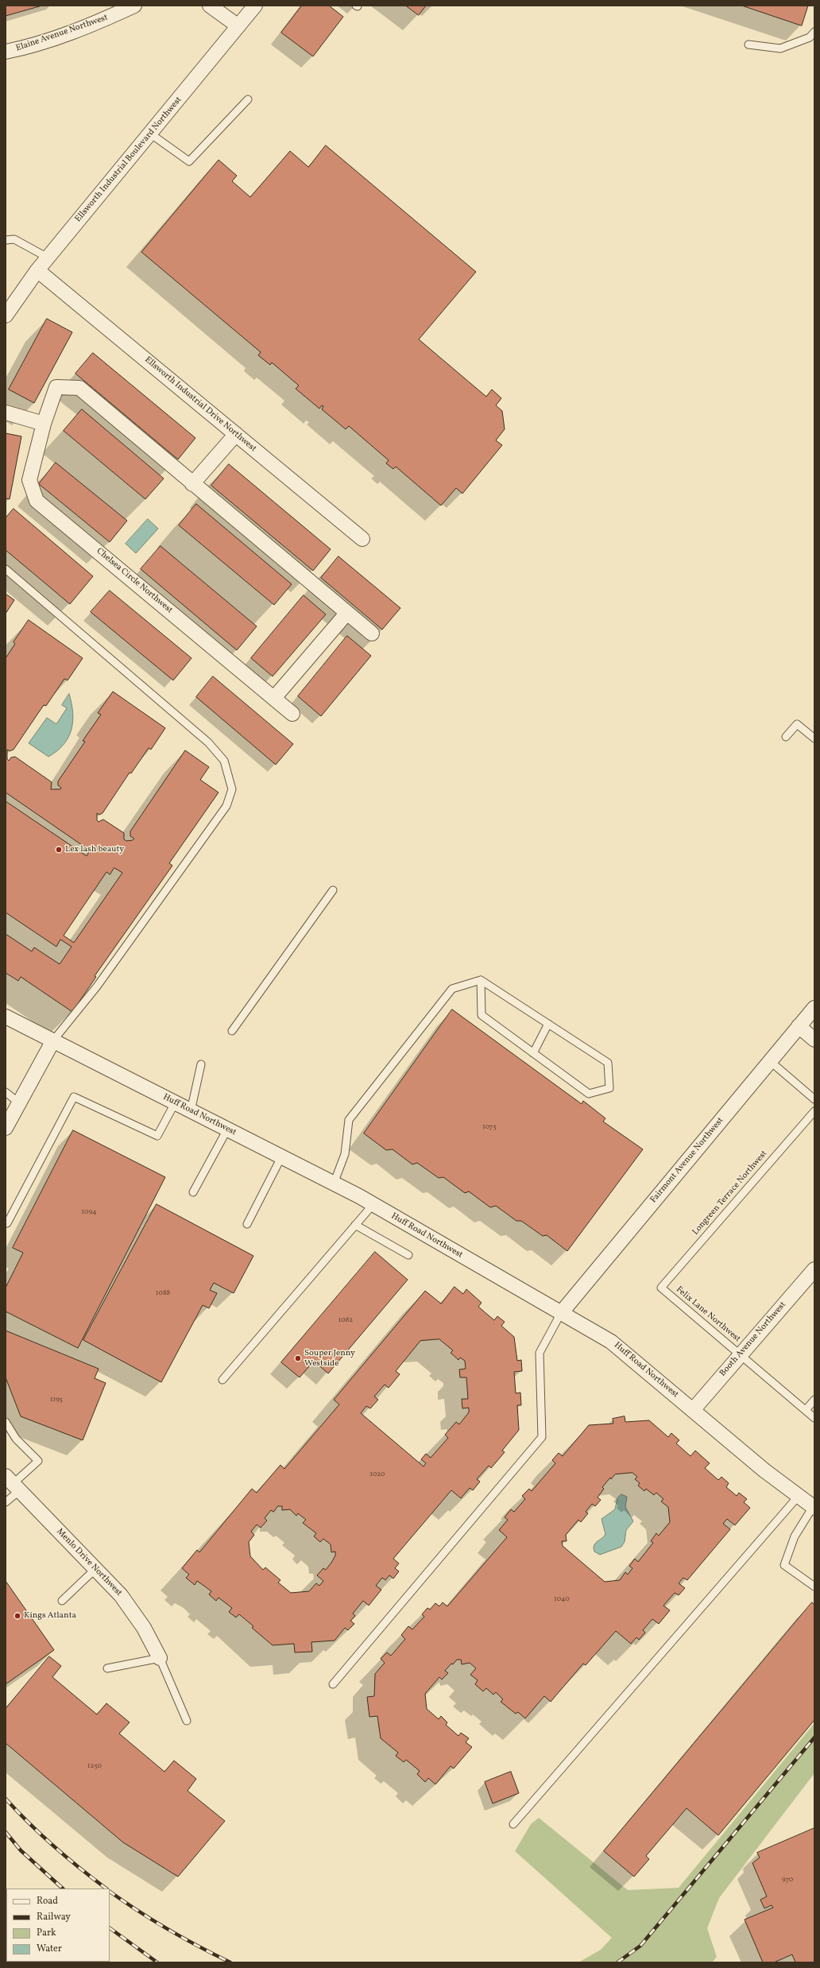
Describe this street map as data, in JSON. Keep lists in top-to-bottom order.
{
  "streets": {
    "street": [
      "Elaine Avenue Northwest",
      "Ellsworth Industrial Boulevard Northwest",
      "Ellsworth Industrial Drive Northwest",
      "Chelsea Circle Northwest",
      "Huff Road Northwest",
      "Fairmont Avenue Northwest",
      "Booth Avenue Northwest",
      "Menlo Drive Northwest"
    ],
    "lane": ["Longreen Terrace Northwest", "Felix Lane Northwest"]
  },
  "crossings": [
    ["Ellsworth Industrial Boulevard Northwest", "Ellsworth Industrial Drive Northwest"],
    ["Huff Road Northwest", "Fairmont Avenue Northwest"],
    ["Huff Road Northwest", "Booth Avenue Northwest"],
    ["Longreen Terrace Northwest", "Felix Lane Northwest"],
    ["Felix Lane Northwest", "Booth Avenue Northwest"]
  ],
  "places": ["Lex lash beauty", "Souper Jenny Westside", "Kings Atlanta"],
  "house_numbers": [
    "1075",
    "1094",
    "1088",
    "1082",
    "1195",
    "1020",
    "1040",
    "1250",
    "970"
  ],
  "legend": [
    "Road",
    "Railway",
    "Park",
    "Water"
  ]
}
